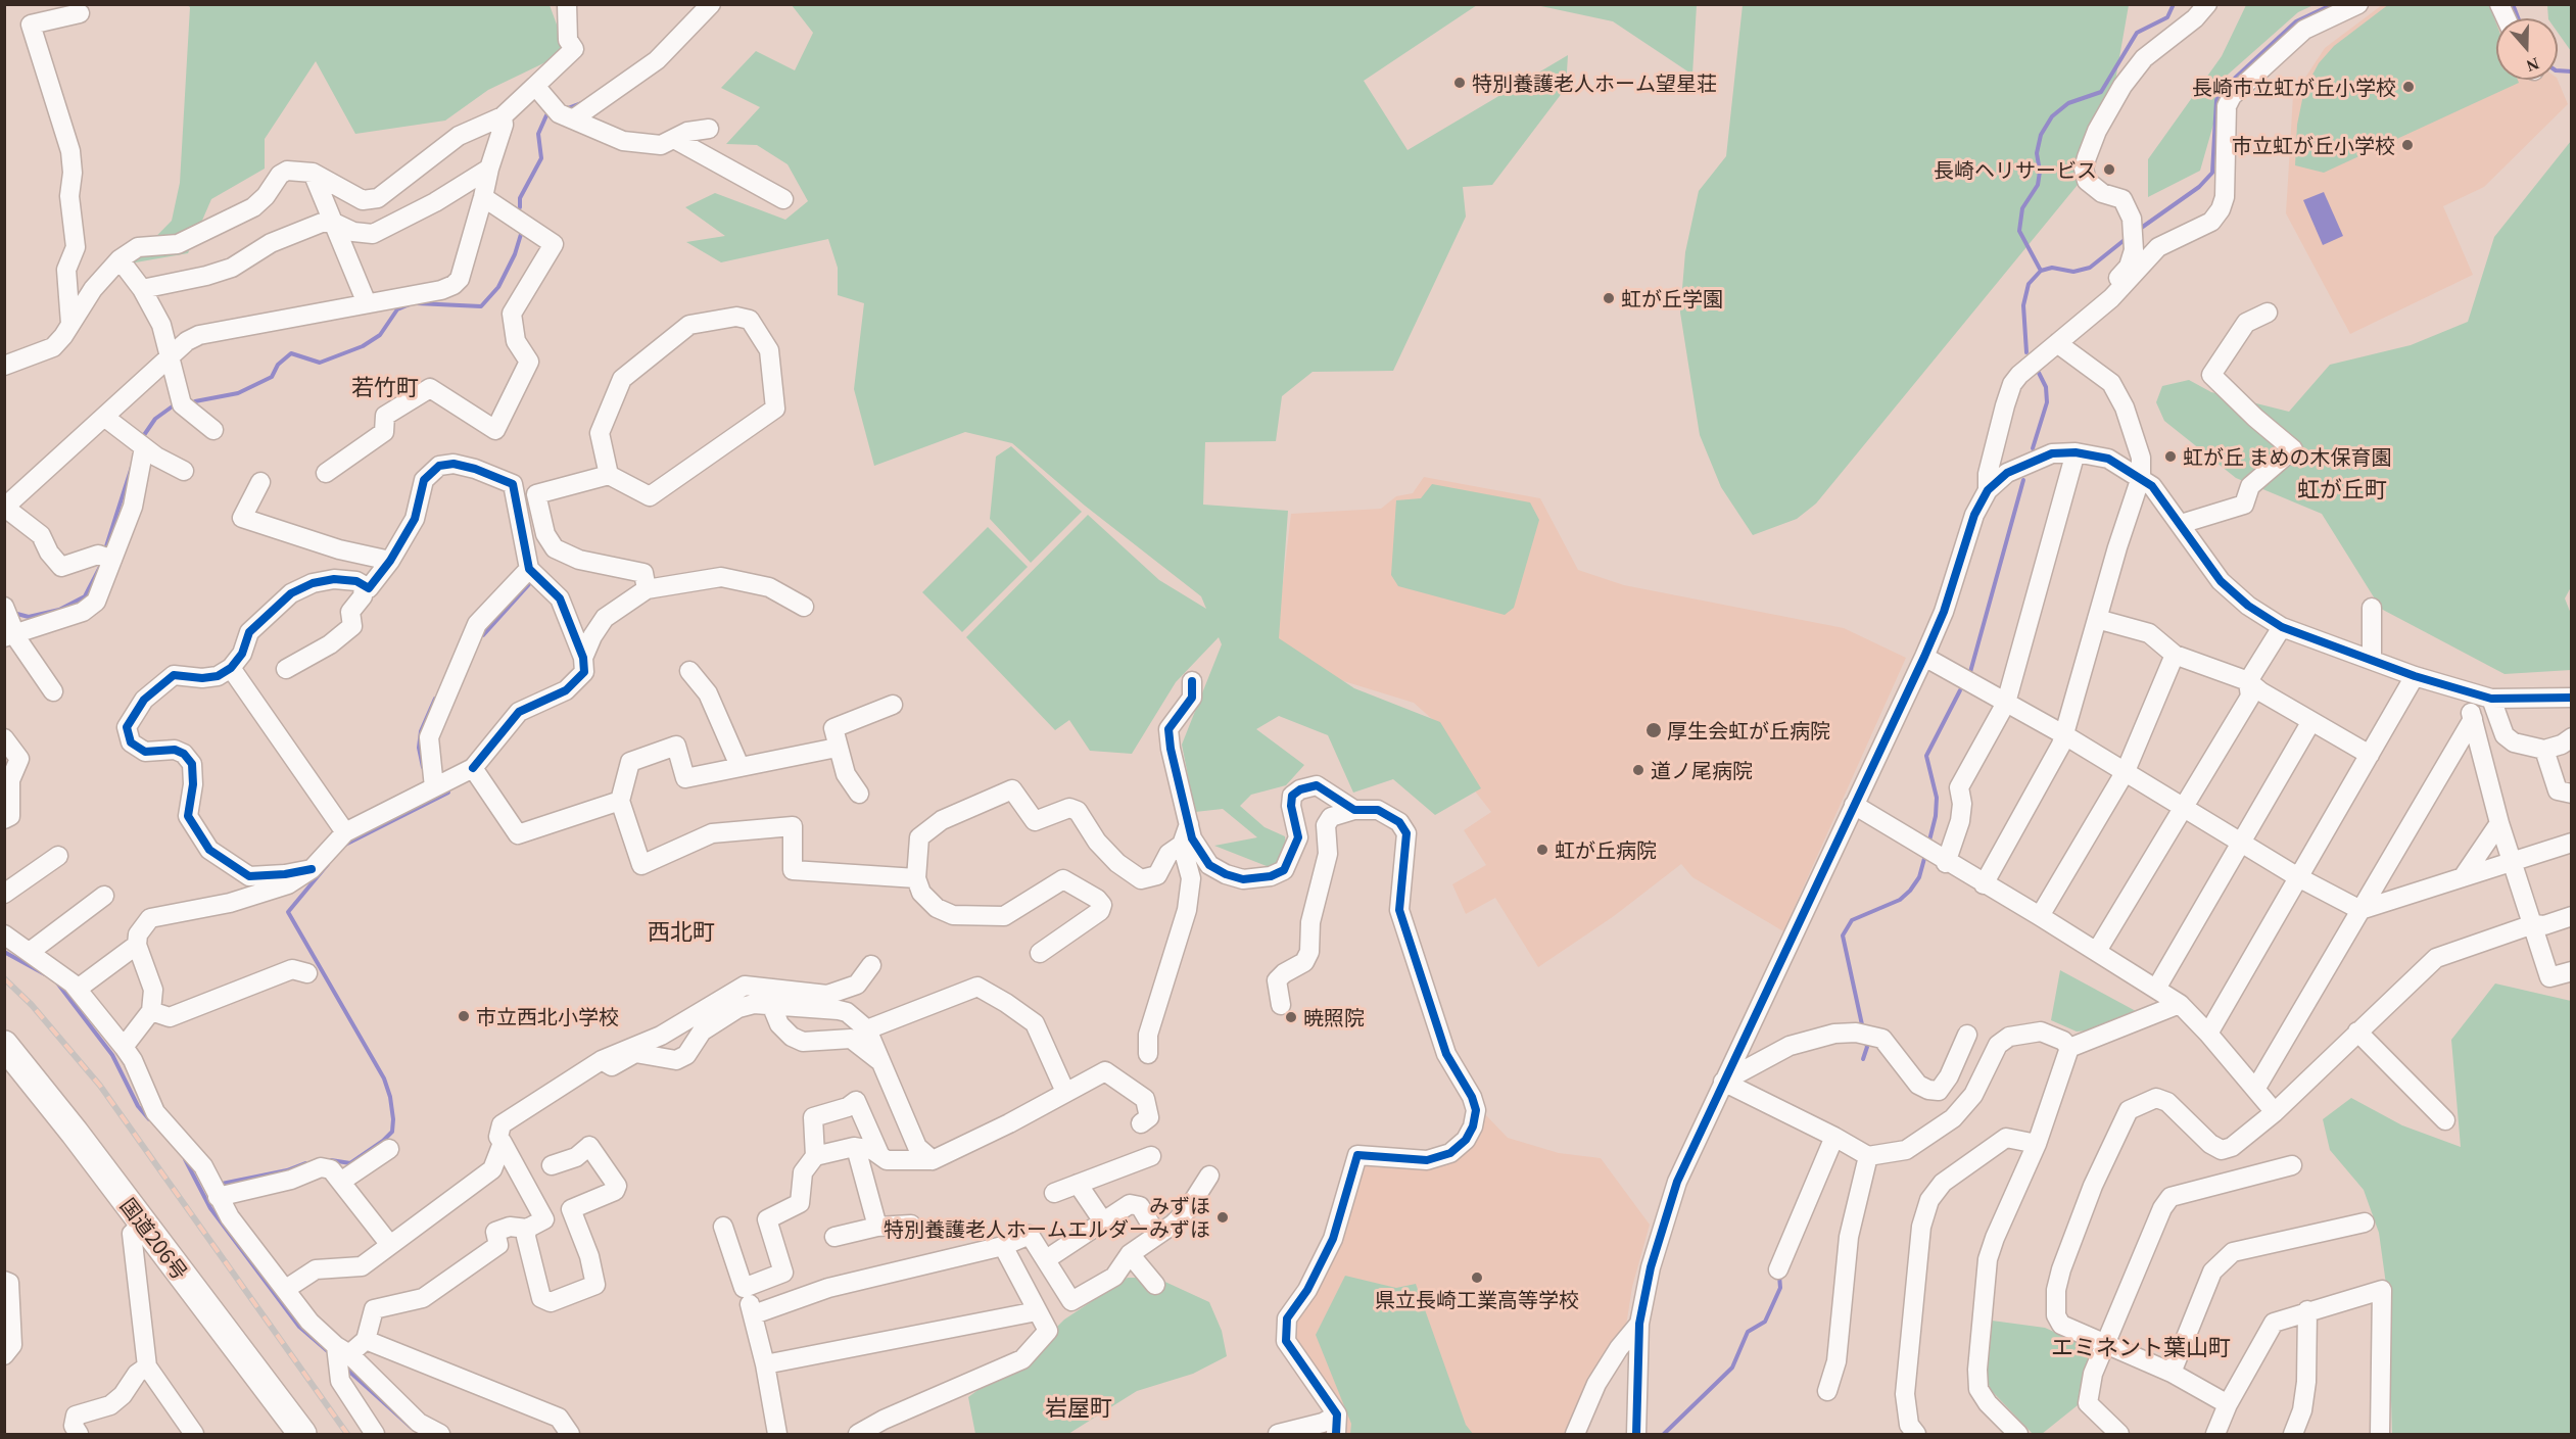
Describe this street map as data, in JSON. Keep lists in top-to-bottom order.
{
  "streets": {
    "highway": ["国道206号"]
  },
  "districts": [
    "若竹町",
    "虹が丘町",
    "西北町",
    "エミネント葉山町",
    "岩屋町"
  ],
  "places": [
    "特別養護老人ホーム望星荘",
    "長崎市立虹が丘小学校",
    "市立虹が丘小学校",
    "長崎ヘリサービス",
    "虹が丘学園",
    "虹が丘 まめの木保育園",
    "厚生会虹が丘病院",
    "道ノ尾病院",
    "虹が丘病院",
    "市立西北小学校",
    "暁照院",
    "みずほ 特別養護老人ホームエルダーみずほ",
    "県立長崎工業高等学校"
  ],
  "north": "bottom"
}
